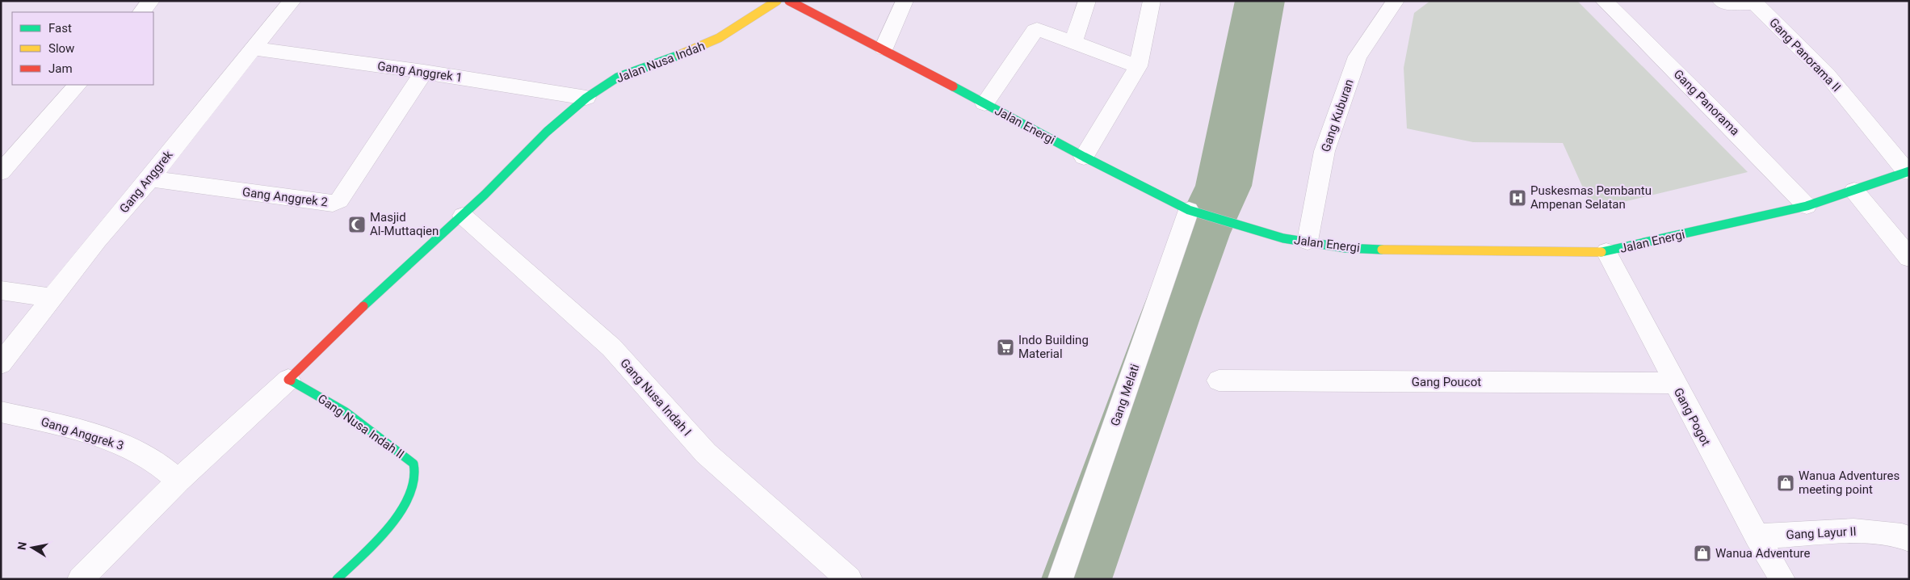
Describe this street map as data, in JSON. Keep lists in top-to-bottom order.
{
  "streets": {
    "main road": ["Jalan Nusa Indah", "Jalan Energi", "Gang Nusa Indah II"],
    "street": [
      "Gang Panorama II",
      "Gang Anggrek 1",
      "Gang Panorama",
      "Gang Kuburan",
      "Gang Anggrek",
      "Gang Anggrek 2",
      "Gang Poucot",
      "Gang Melati",
      "Gang Nusa Indah I",
      "Gang Pogot",
      "Gang Anggrek 3",
      "Gang Layur II"
    ]
  },
  "crossings": [
    ["Gang Panorama II", "Jalan Energi"],
    ["Jalan Nusa Indah", "Gang Anggrek 1"],
    ["Jalan Nusa Indah", "Gang Nusa Indah I"],
    ["Gang Anggrek 1", "Gang Anggrek"],
    ["Gang Anggrek 1", "Gang Anggrek 2"],
    ["Gang Panorama", "Jalan Energi"],
    ["Gang Kuburan", "Jalan Energi"],
    ["Jalan Energi", "Gang Melati"],
    ["Jalan Energi", "Gang Pogot"],
    ["Gang Anggrek", "Gang Anggrek 2"],
    ["Gang Poucot", "Gang Pogot"],
    ["Gang Pogot", "Gang Layur II"]
  ],
  "places": {
    "hospital": ["Puskesmas Pembantu Ampenan Selatan"],
    "mosque": ["Masjid Al-Muttaqien"],
    "supermarket": ["Indo Building Material"],
    "shop": ["Wanua Adventures meeting point", "Wanua Adventure"]
  },
  "legend": ["Fast", "Slow", "Jam"],
  "north": "left"
}
